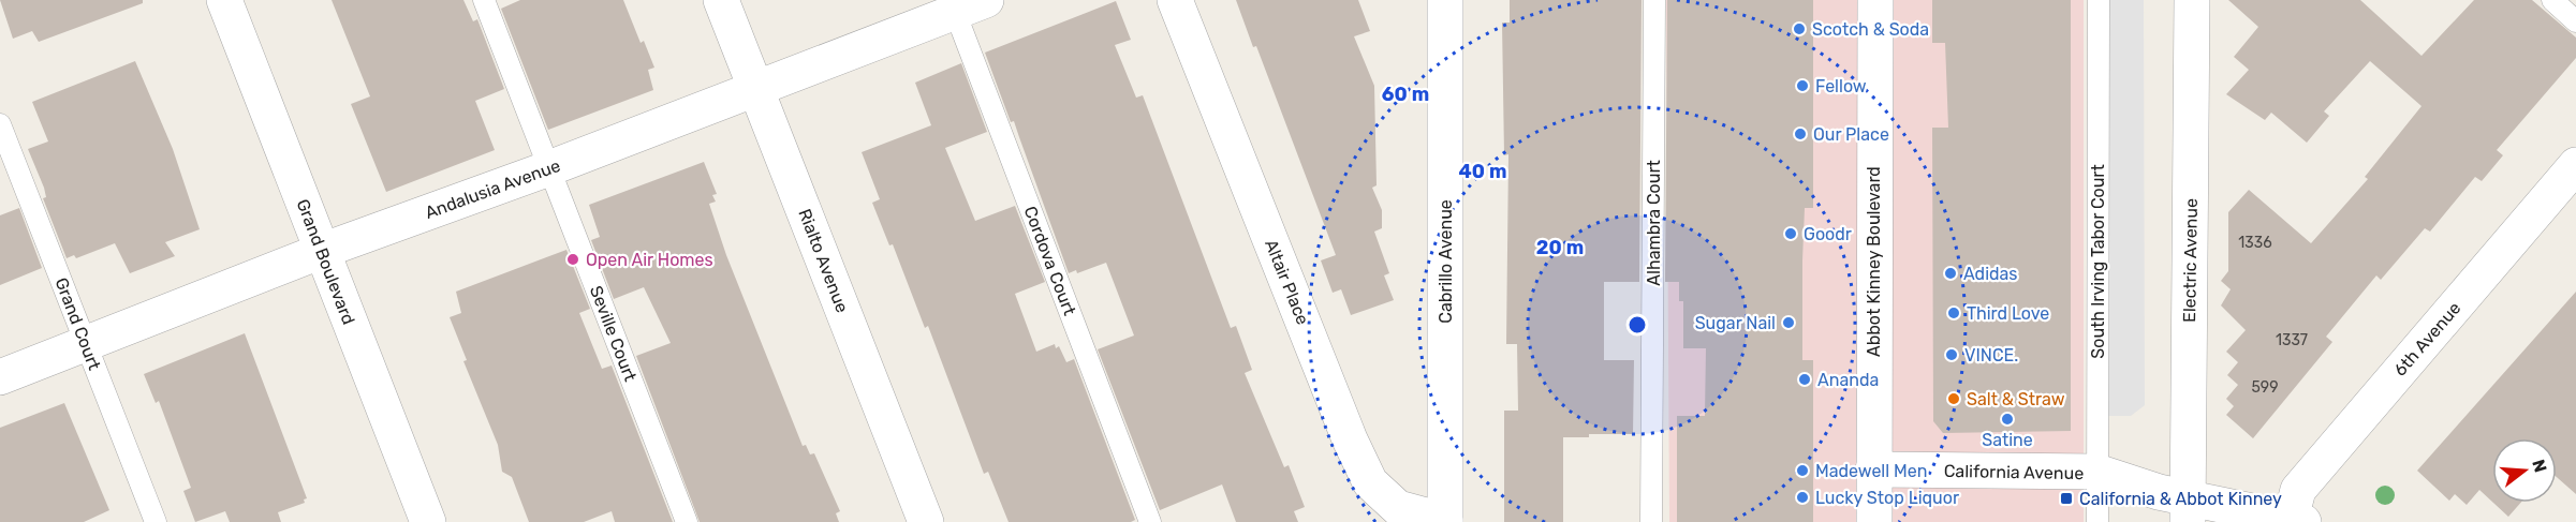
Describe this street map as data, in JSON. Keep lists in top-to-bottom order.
{
  "streets": {
    "street": [
      "Andalusia Avenue",
      "Rialto Avenue",
      "Electric Avenue",
      "Grand Boulevard",
      "Cabrillo Avenue",
      "Abbot Kinney Boulevard",
      "Altair Place",
      "6th Avenue",
      "California Avenue"
    ],
    "lane": [
      "Alhambra Court",
      "Cordova Court",
      "South Irving Tabor Court",
      "Grand Court",
      "Seville Court"
    ]
  },
  "crossings": [
    ["Andalusia Avenue", "Rialto Avenue"],
    ["Andalusia Avenue", "Cordova Court"],
    ["Andalusia Avenue", "Grand Boulevard"],
    ["Andalusia Avenue", "Grand Court"],
    ["Andalusia Avenue", "Seville Court"],
    ["Electric Avenue", "California Avenue"],
    ["Cabrillo Avenue", "Altair Place"],
    ["Abbot Kinney Boulevard", "California Avenue"],
    ["South Irving Tabor Court", "California Avenue"],
    ["6th Avenue", "California Avenue"]
  ],
  "places": {
    "other": [
      "Scotch & Soda",
      "Fellow",
      "Our Place",
      "Goodr",
      "Open Air Homes",
      "Adidas",
      "Third Love",
      "Sugar Nail",
      "VINCE.",
      "Ananda",
      "Salt & Straw",
      "Satine",
      "Madewell Men",
      "Lucky Stop Liquor"
    ],
    "transit": ["California & Abbot Kinney"]
  },
  "house_numbers": ["1336", "1337", "599"],
  "north": "right",
  "rings": ["60 m", "40 m", "20 m"]
}
